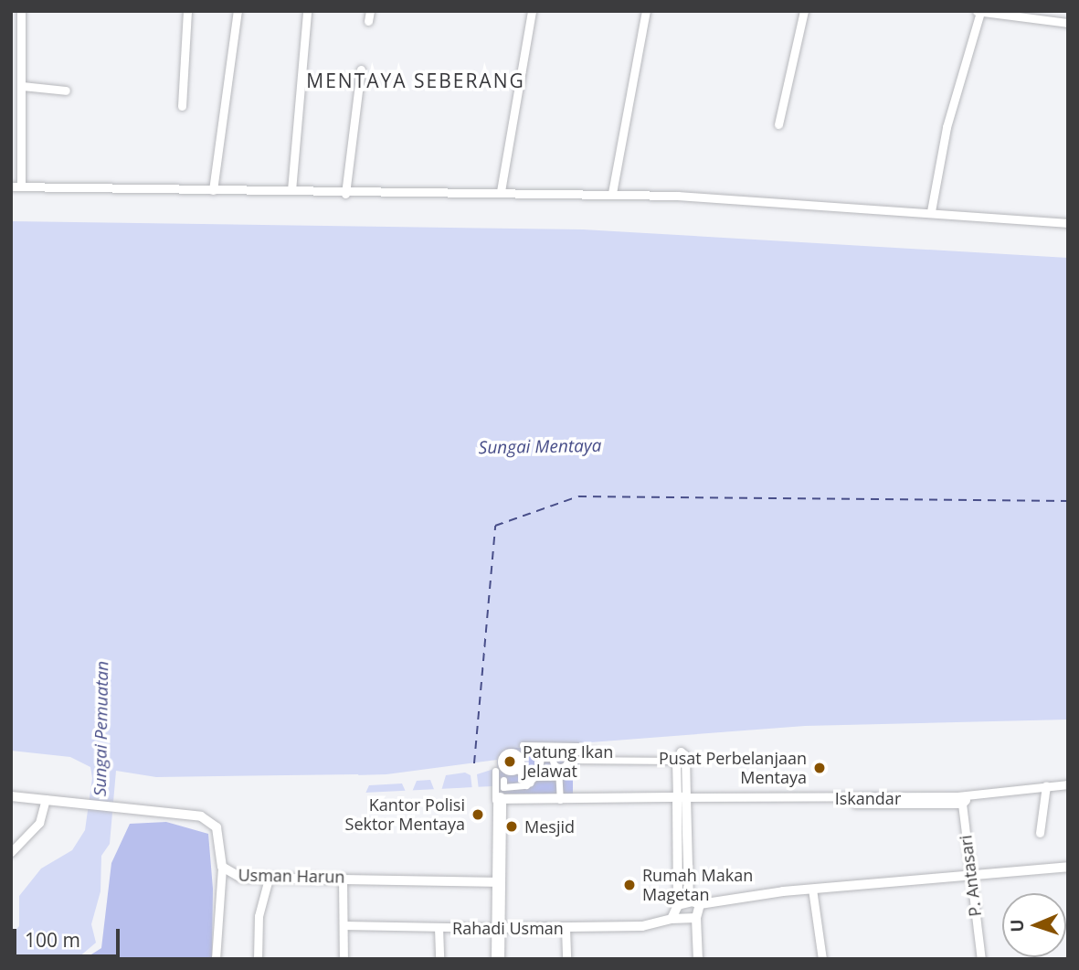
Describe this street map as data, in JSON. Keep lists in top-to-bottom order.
{
  "streets": {
    "street": [
      "Iskandar",
      "Usman Harun",
      "P. Antasari",
      "Rahadi Usman"
    ]
  },
  "crossings": [
    ["Iskandar", "P. Antasari"]
  ],
  "districts": ["MENTAYA SEBERANG"],
  "water": ["Sungai Mentaya", "Sungai Pemuatan"],
  "places": [
    "Patung Ikan Jelawat",
    "Pusat Perbelanjaan Mentaya",
    "Kantor Polisi Sektor Mentaya",
    "Mesjid",
    "Rumah Makan Magetan"
  ],
  "scale_bar": "100 m",
  "north": "left"
}
